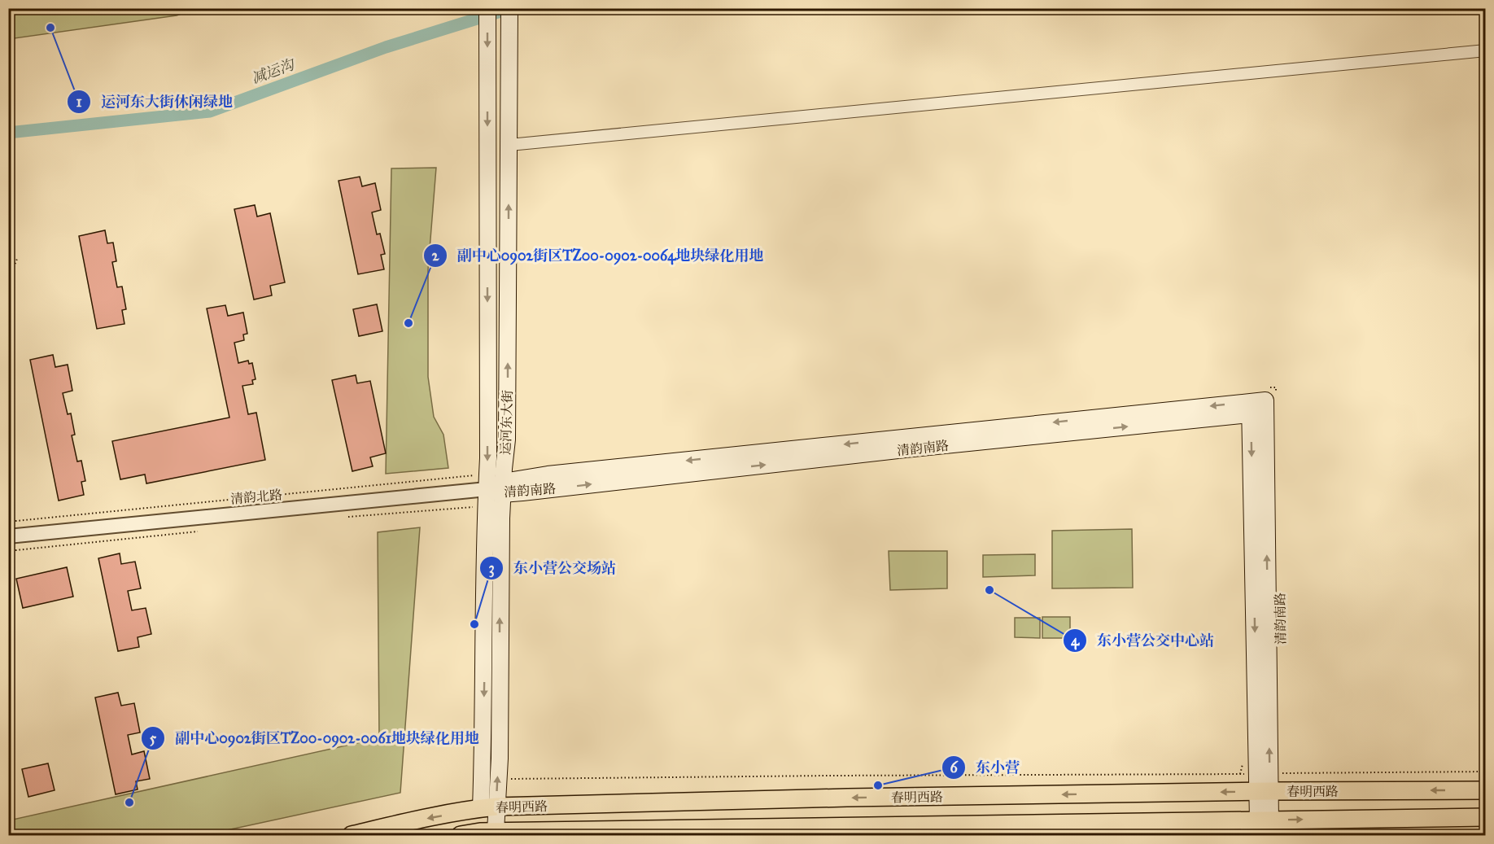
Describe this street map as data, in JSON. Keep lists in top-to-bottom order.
{
  "streets": {
    "main road": ["运河东大街", "清韵南路", "春明西路"],
    "street": ["清韵北路"]
  },
  "crossings": [
    ["运河东大街", "清韵南路"],
    ["运河东大街", "清韵北路"],
    ["运河东大街", "春明西路"],
    ["清韵南路", "清韵北路"],
    ["清韵南路", "春明西路"]
  ],
  "water": ["减运沟"],
  "places": [
    "运河东大街休闲绿地",
    "副中心0902街区TZ00-0902-0064地块绿化用地",
    "东小营公交中心站",
    "东小营公交场站",
    "东小营",
    "副中心0902街区TZ00-0902-0061地块绿化用地"
  ]
}
